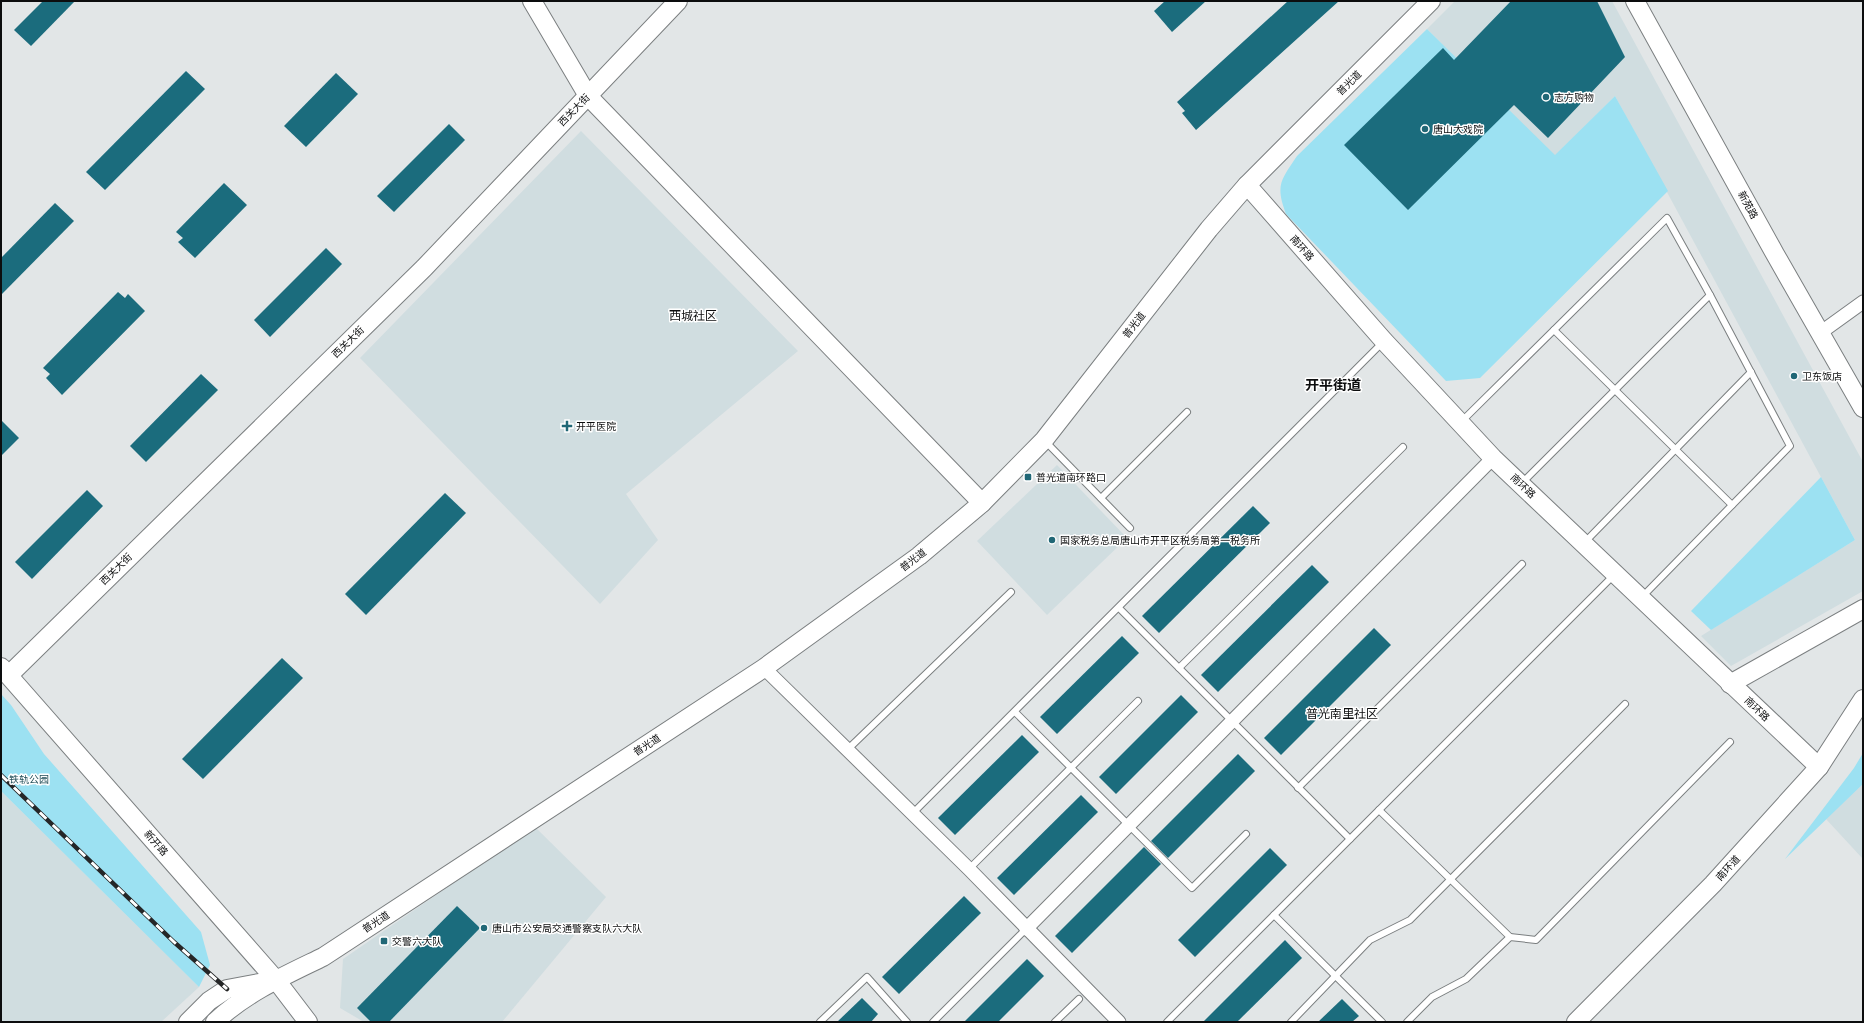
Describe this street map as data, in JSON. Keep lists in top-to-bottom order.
{
  "streets": {
    "street": [
      "普光道",
      "西关大街",
      "新苑路",
      "南环路",
      "新开路",
      "南环道"
    ]
  },
  "crossings": [
    ["普光道", "南环路"],
    ["普光道", "新开路"],
    ["西关大街", "新开路"],
    ["南环路", "南环道"]
  ],
  "districts": ["西城社区", "开平街道", "普光南里社区"],
  "parks": ["铁轨公园"],
  "places": {
    "other": [
      "志方购物",
      "唐山大戏院",
      "卫东饭店",
      "国家税务总局唐山市开平区税务局第一税务所",
      "唐山市公安局交通警察支队六大队"
    ],
    "health": ["开平医院"],
    "transit": ["普光道南环路口", "交警六大队"]
  }
}
